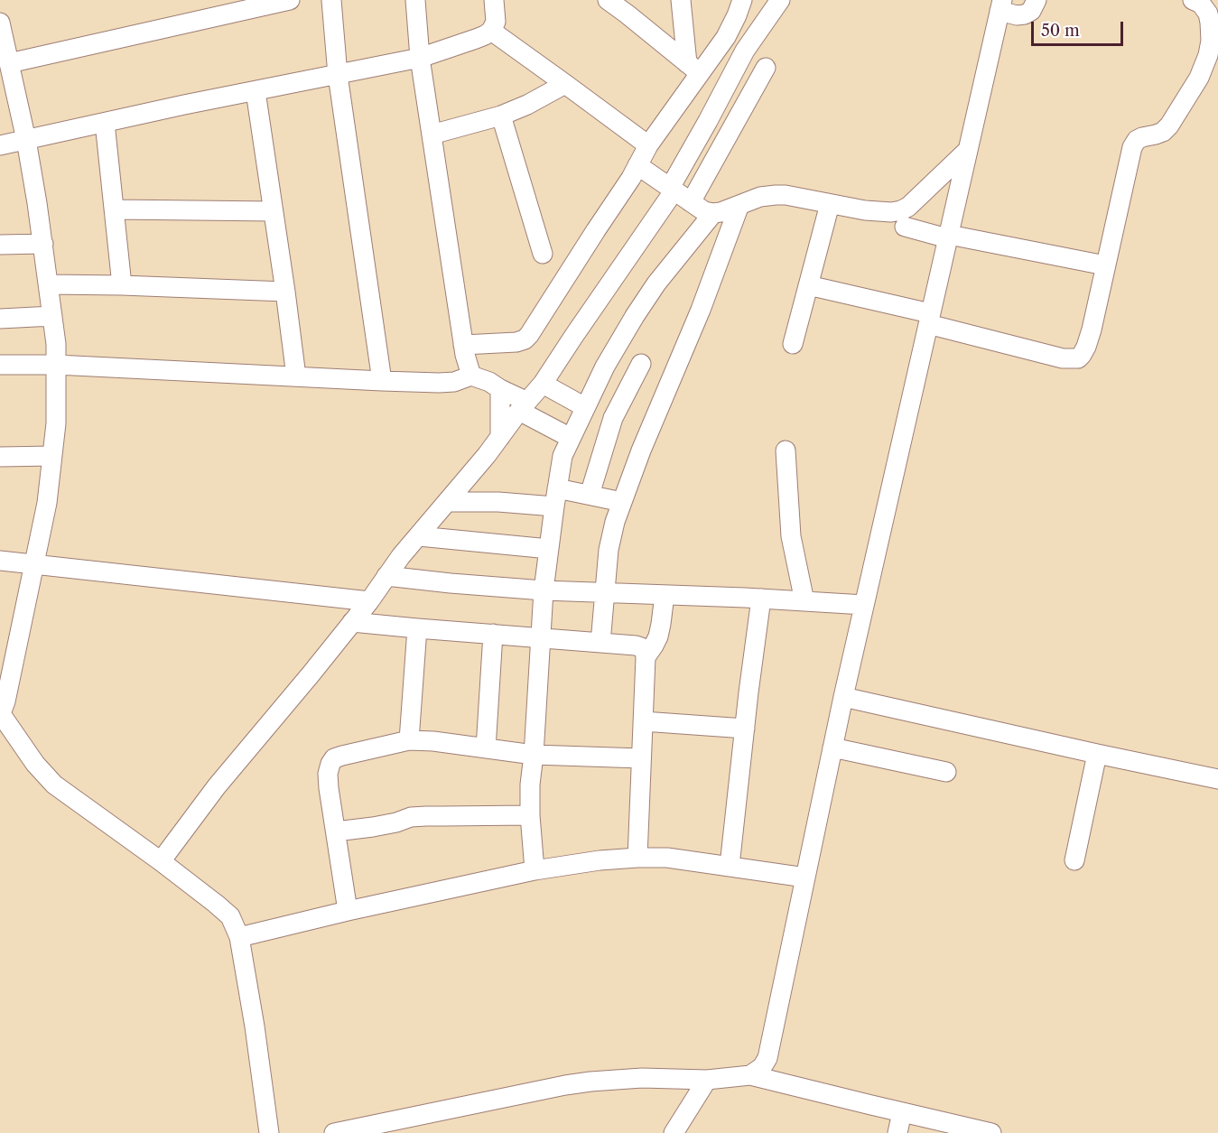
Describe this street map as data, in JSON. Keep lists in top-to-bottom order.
{
  "scale_bar": "50 m"
}
